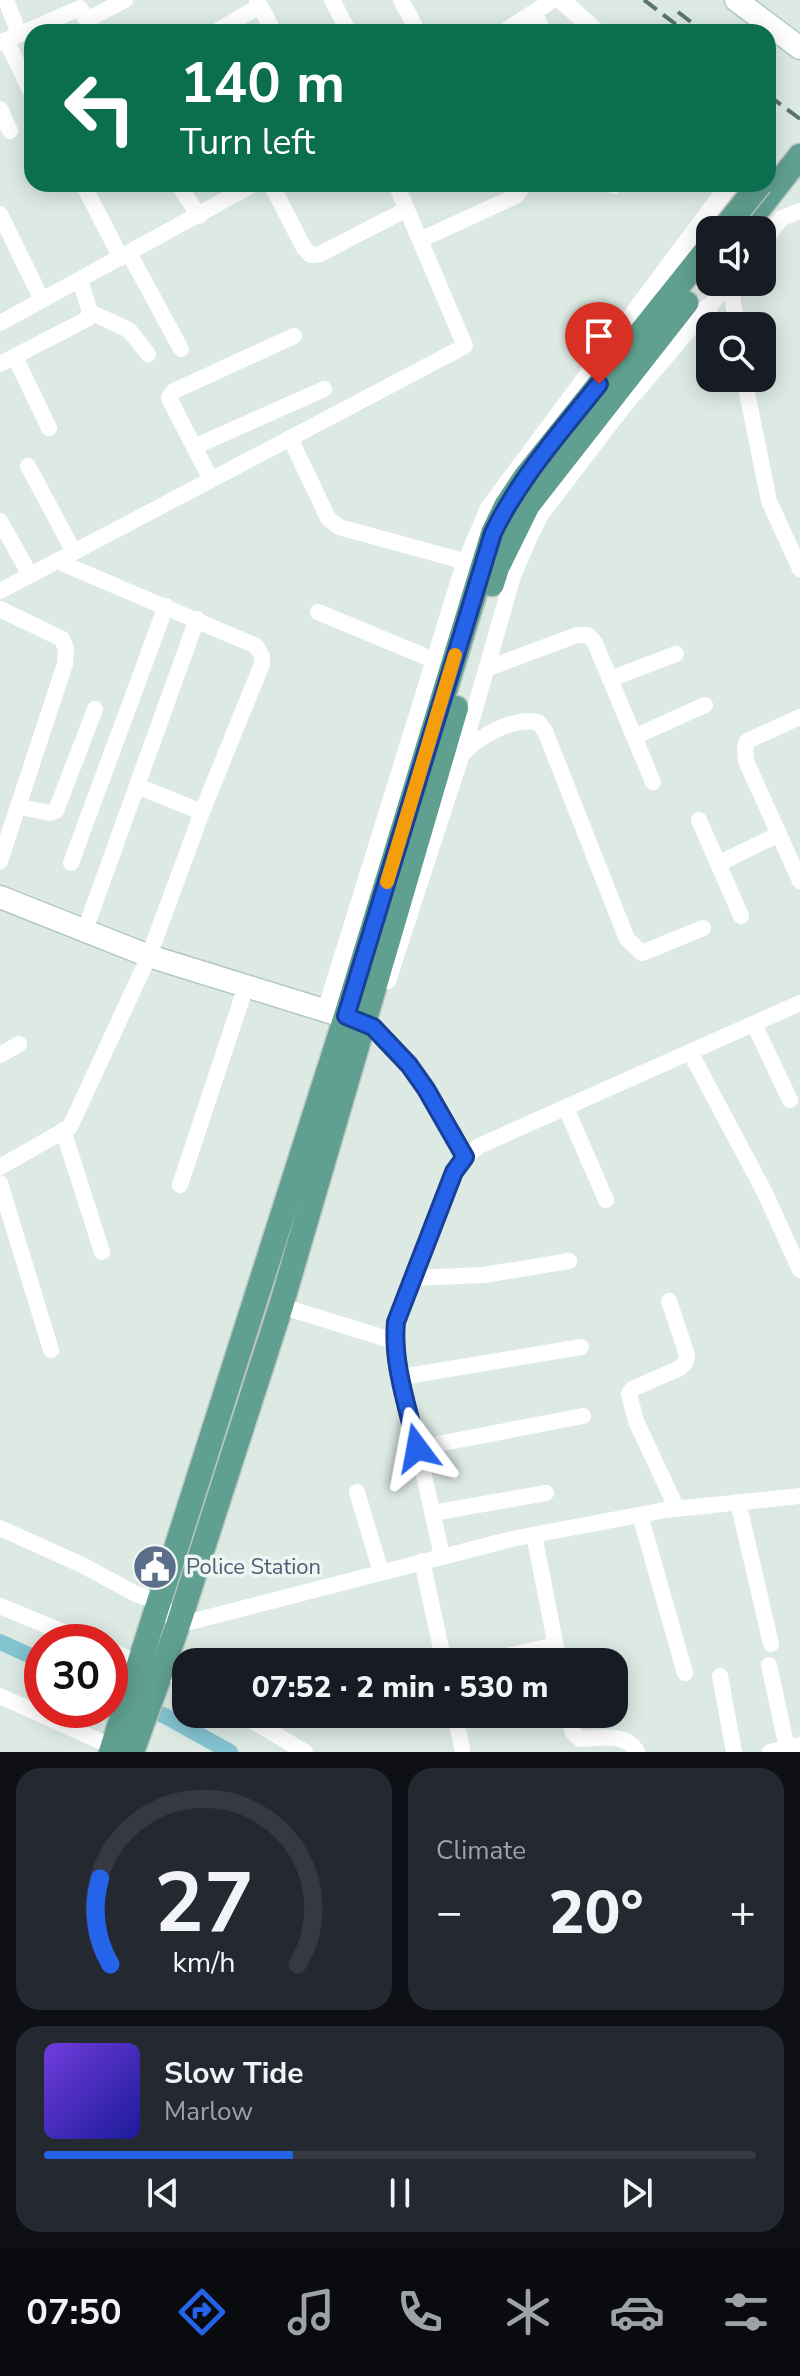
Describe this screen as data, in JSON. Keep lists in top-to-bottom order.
{
  "places": {
    "public building": ["Police Station"]
  },
  "page": {
    "turn": ["140 m", "Turn left"],
    "limit": "30",
    "trip": "07:52 · 2 min · 530 m",
    "tile": "Climate",
    "heat": ["−", "20°", "+"],
    "song": ["Slow Tide", "Marlow"],
    "tabs": "07:50",
    "gauge": ["27", "km/h"]
  }
}
